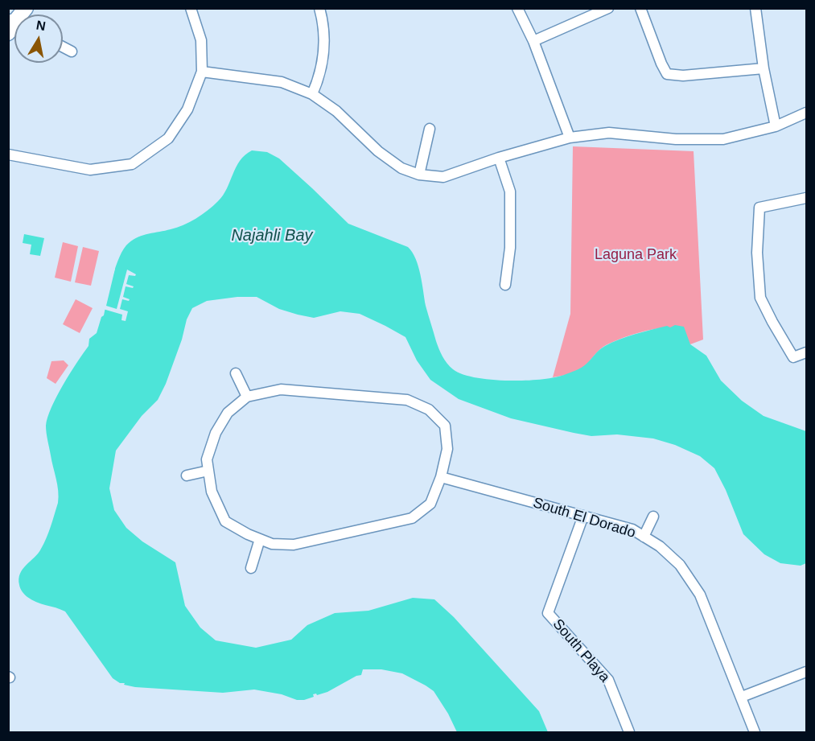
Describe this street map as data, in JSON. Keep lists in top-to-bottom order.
{
  "streets": {
    "street": ["South El Dorado", "South Playa"]
  },
  "crossings": [
    ["South El Dorado", "South Playa"]
  ],
  "water": ["Najahli Bay"],
  "parks": ["Laguna Park"],
  "north": "top"
}
